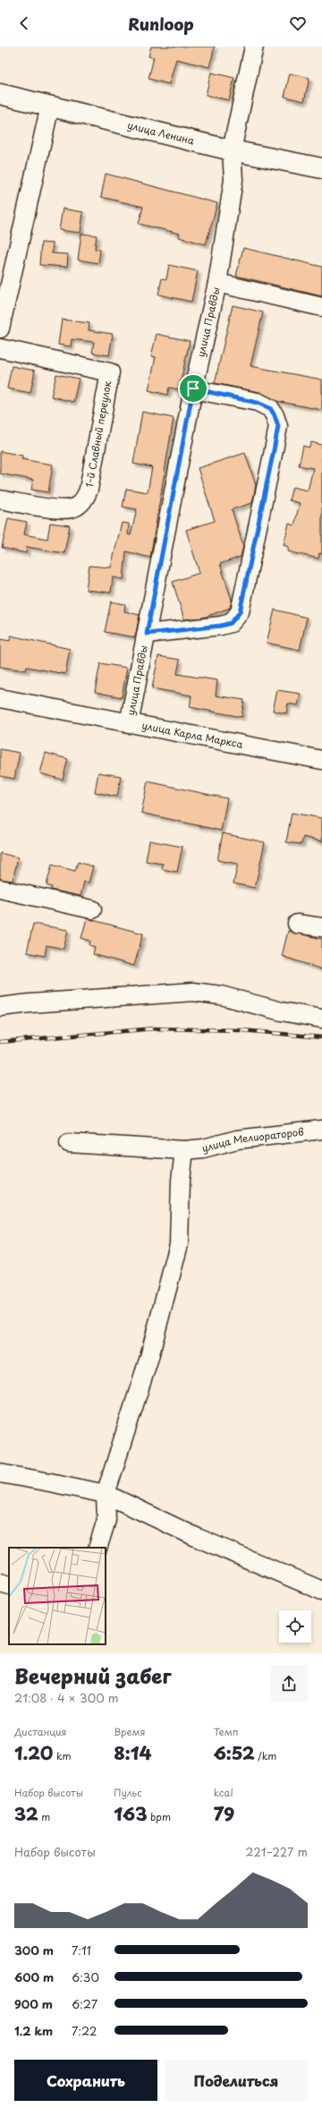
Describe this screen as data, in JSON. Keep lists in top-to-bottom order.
{
  "streets": {
    "main road": ["улица Ленина"],
    "street": [
      "улица Правды",
      "1-й Славный переулок",
      "улица Карла Маркса",
      "улица Мелиораторов"
    ]
  },
  "crossings": [
    ["улица Ленина", "улица Правды"],
    ["улица Правды", "улица Карла Маркса"]
  ],
  "page": {
    "header": "Runloop",
    "heading": ["Вечерний забег", "21:08 · 4 × 300 m"],
    "stats": [
      ["Дистанция", "1.20 km"],
      ["Время", "8:14"],
      ["Темп", "6:52 /km"],
      ["Набор высоты", "32 m"],
      ["Пульс", "163 bpm"],
      ["kcal", "79"]
    ],
    "chart": ["Набор высоты", "221–227 m"],
    "list": [
      {
        "name": "300 m",
        "note": "7:11"
      },
      {
        "name": "600 m",
        "note": "6:30"
      },
      {
        "name": "900 m",
        "note": "6:27"
      },
      {
        "name": "1.2 km",
        "note": "7:22"
      }
    ],
    "buttons": ["Сохранить", "Поделиться"]
  }
}
